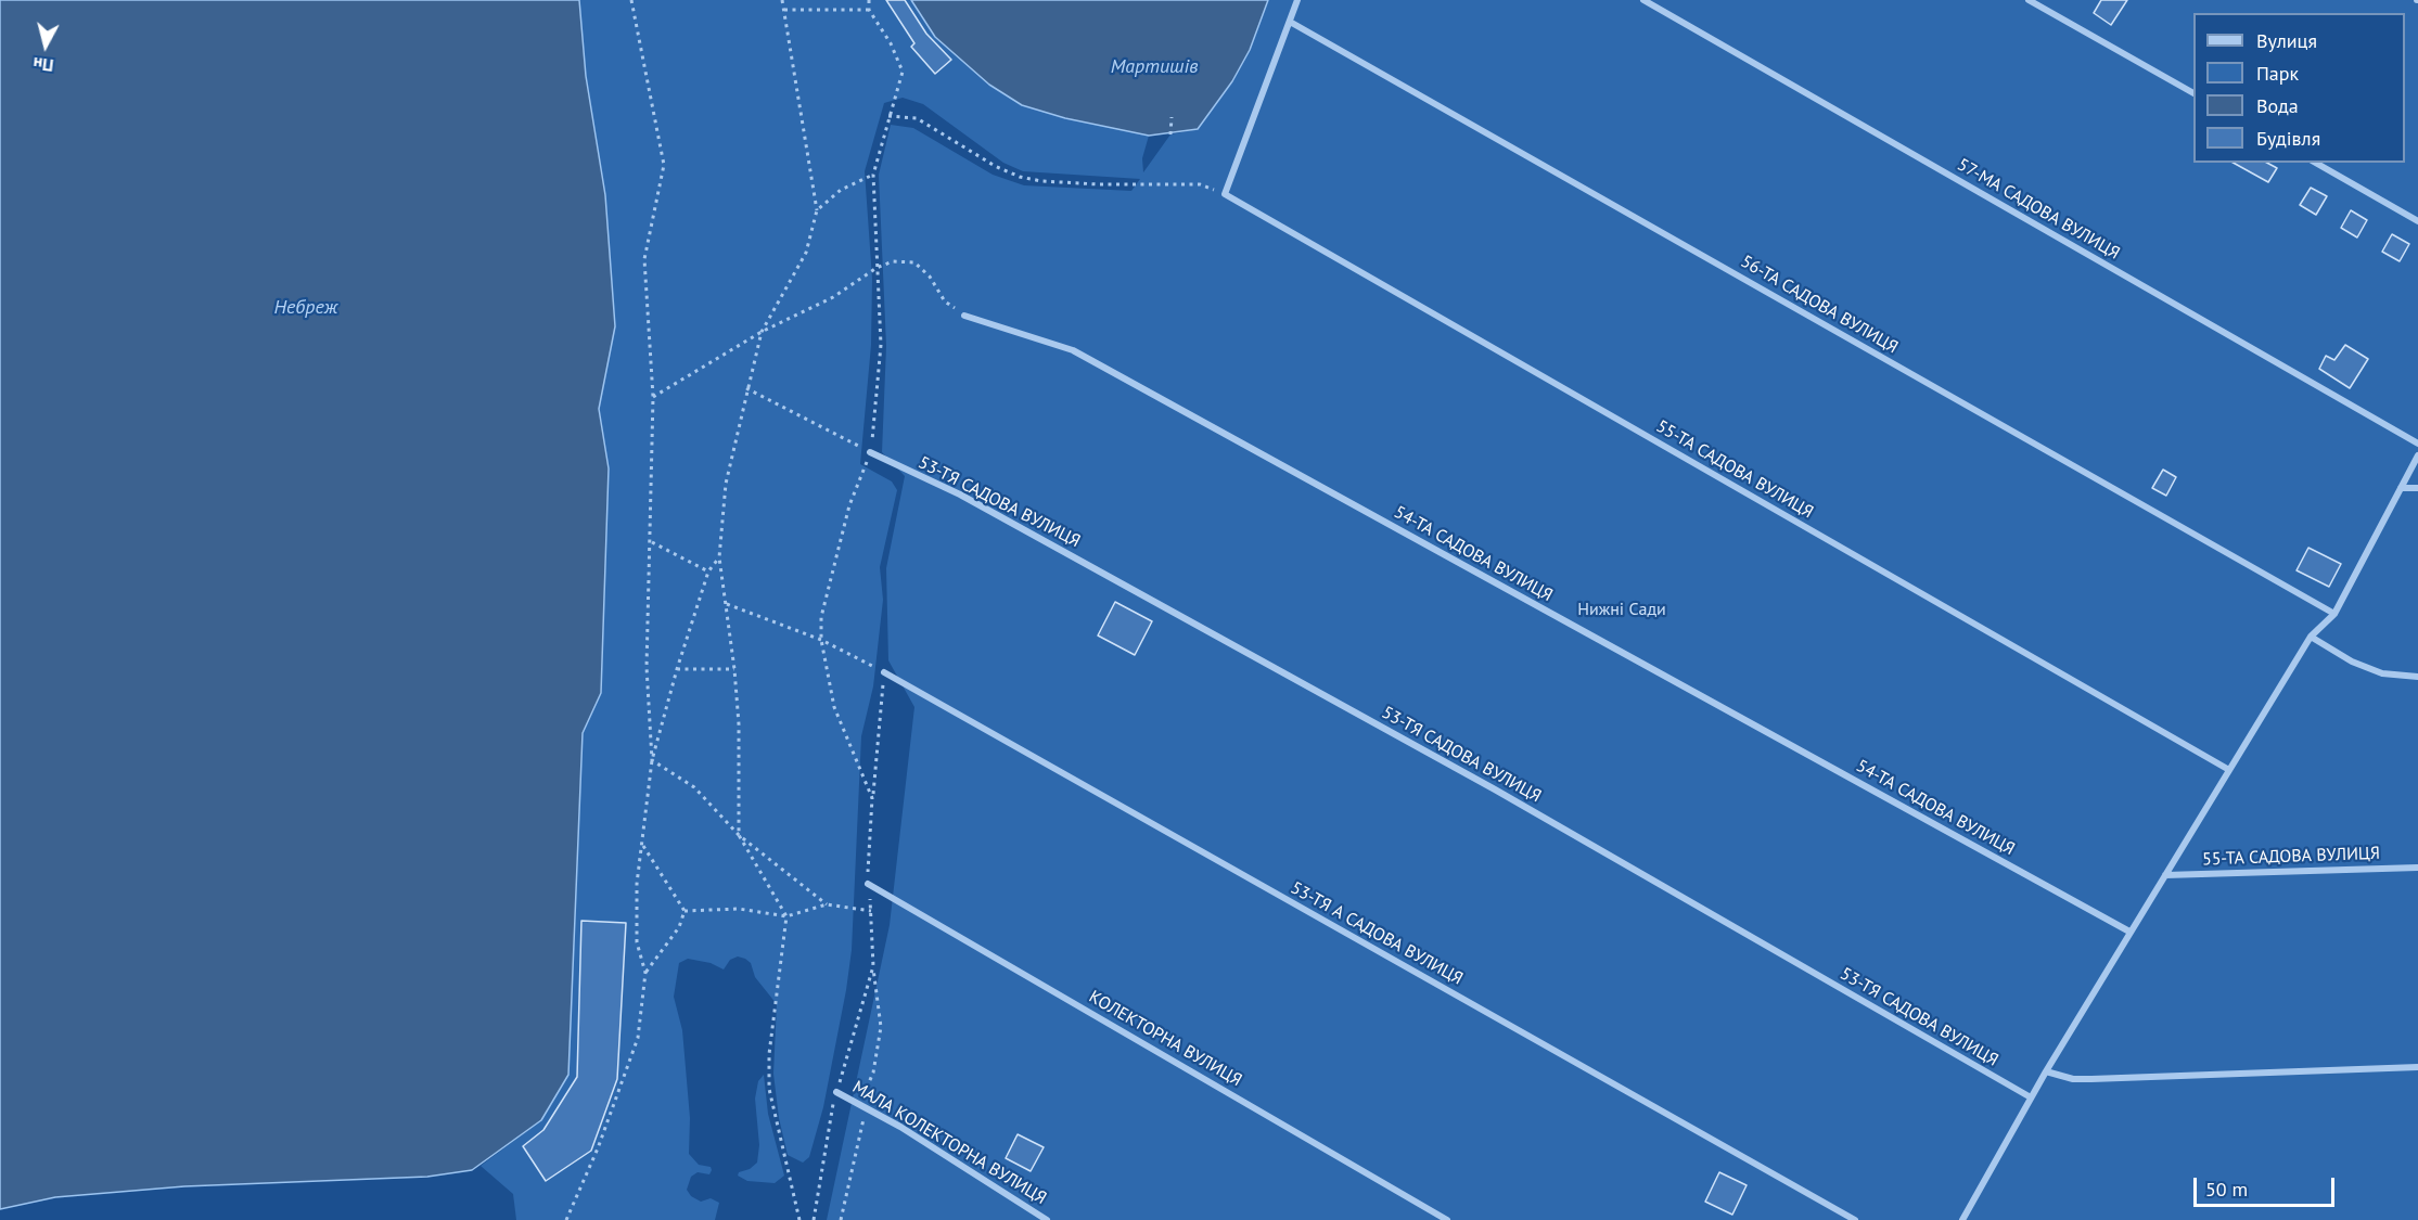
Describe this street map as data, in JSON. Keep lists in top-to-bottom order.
{
  "streets": {
    "street": [
      "57-МА САДОВА ВУЛИЦЯ",
      "56-ТА САДОВА ВУЛИЦЯ",
      "55-ТА САДОВА ВУЛИЦЯ",
      "53-ТЯ САДОВА ВУЛИЦЯ",
      "54-ТА САДОВА ВУЛИЦЯ",
      "53-ТЯ А САДОВА ВУЛИЦЯ",
      "КОЛЕКТОРНА ВУЛИЦЯ",
      "МАЛА КОЛЕКТОРНА ВУЛИЦЯ"
    ]
  },
  "water": ["Мартишів", "Небреж"],
  "parks": ["Нижні Сади"],
  "legend": [
    "Вулиця",
    "Парк",
    "Вода",
    "Будівля"
  ],
  "scale_bar": "50 m",
  "north": "bottom"
}
